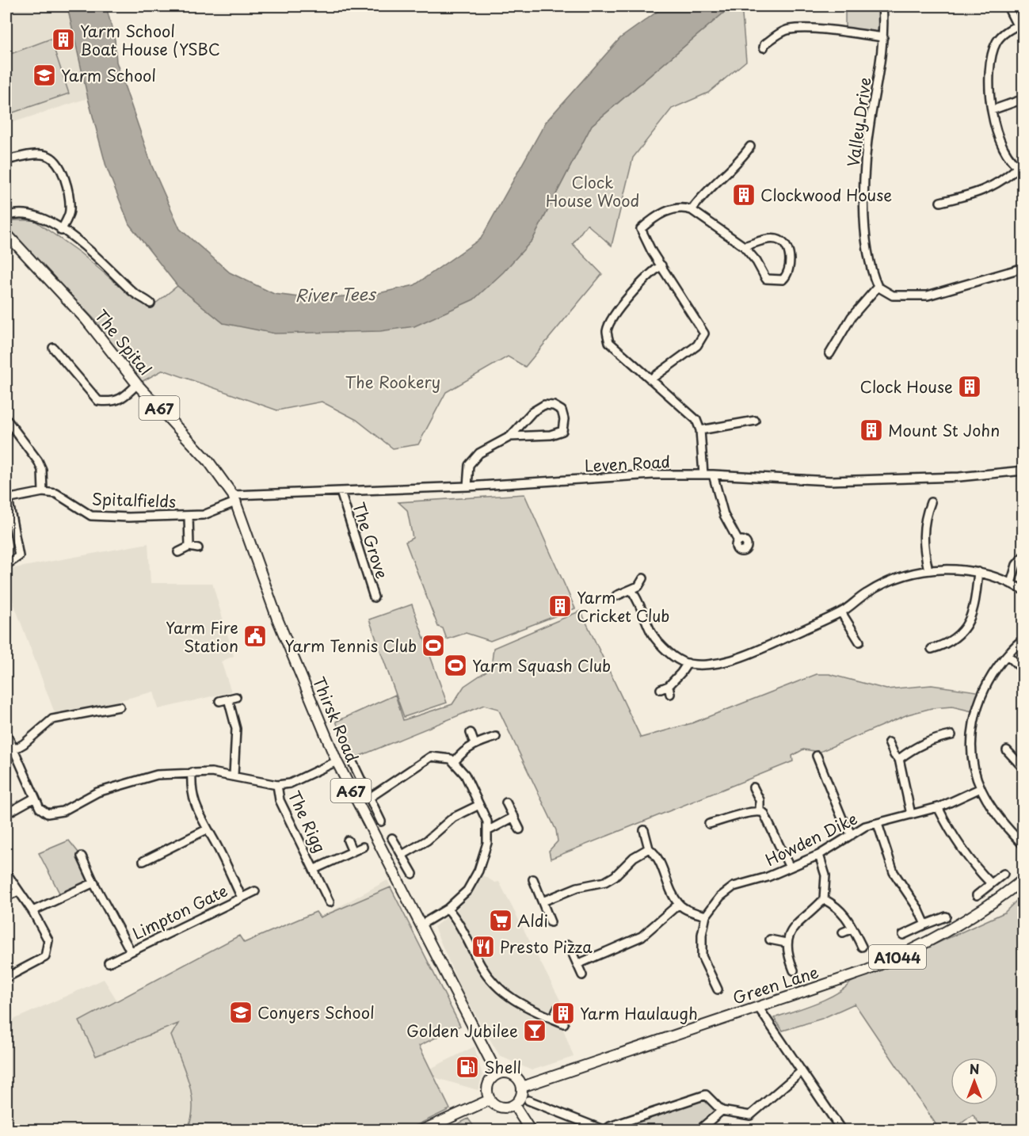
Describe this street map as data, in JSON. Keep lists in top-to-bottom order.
{
  "streets": {
    "main road": [
      "The Spital",
      "A67",
      "Thirsk Road",
      "A1044",
      "Green Lane"
    ],
    "street": [
      "Valley Drive",
      "Leven Road",
      "Spitalfields",
      "The Grove",
      "The Rigg",
      "Howden Dike",
      "Limpton Gate"
    ]
  },
  "crossings": [
    ["The Spital", "Leven Road"],
    ["The Spital", "Spitalfields"],
    ["The Spital", "Thirsk Road"],
    ["Leven Road", "Spitalfields"],
    ["Leven Road", "The Grove"],
    ["Leven Road", "Thirsk Road"],
    ["Spitalfields", "Thirsk Road"],
    ["Thirsk Road", "Green Lane"]
  ],
  "water": ["River Tees"],
  "parks": ["Clock House Wood", "The Rookery"],
  "places": {
    "building": [
      "Yarm School Boat House (YSBC",
      "Clockwood House",
      "Clock House",
      "Mount St John",
      "Yarm Cricket Club",
      "Yarm Haulaugh"
    ],
    "school or university": ["Yarm School", "Conyers School"],
    "public building": ["Yarm Fire Station"],
    "sports": ["Yarm Tennis Club", "Yarm Squash Club"],
    "supermarket": ["Aldi"],
    "restaurant": ["Presto Pizza"],
    "bar": ["Golden Jubilee"],
    "fuel station": ["Shell"]
  },
  "north": "top"
}
